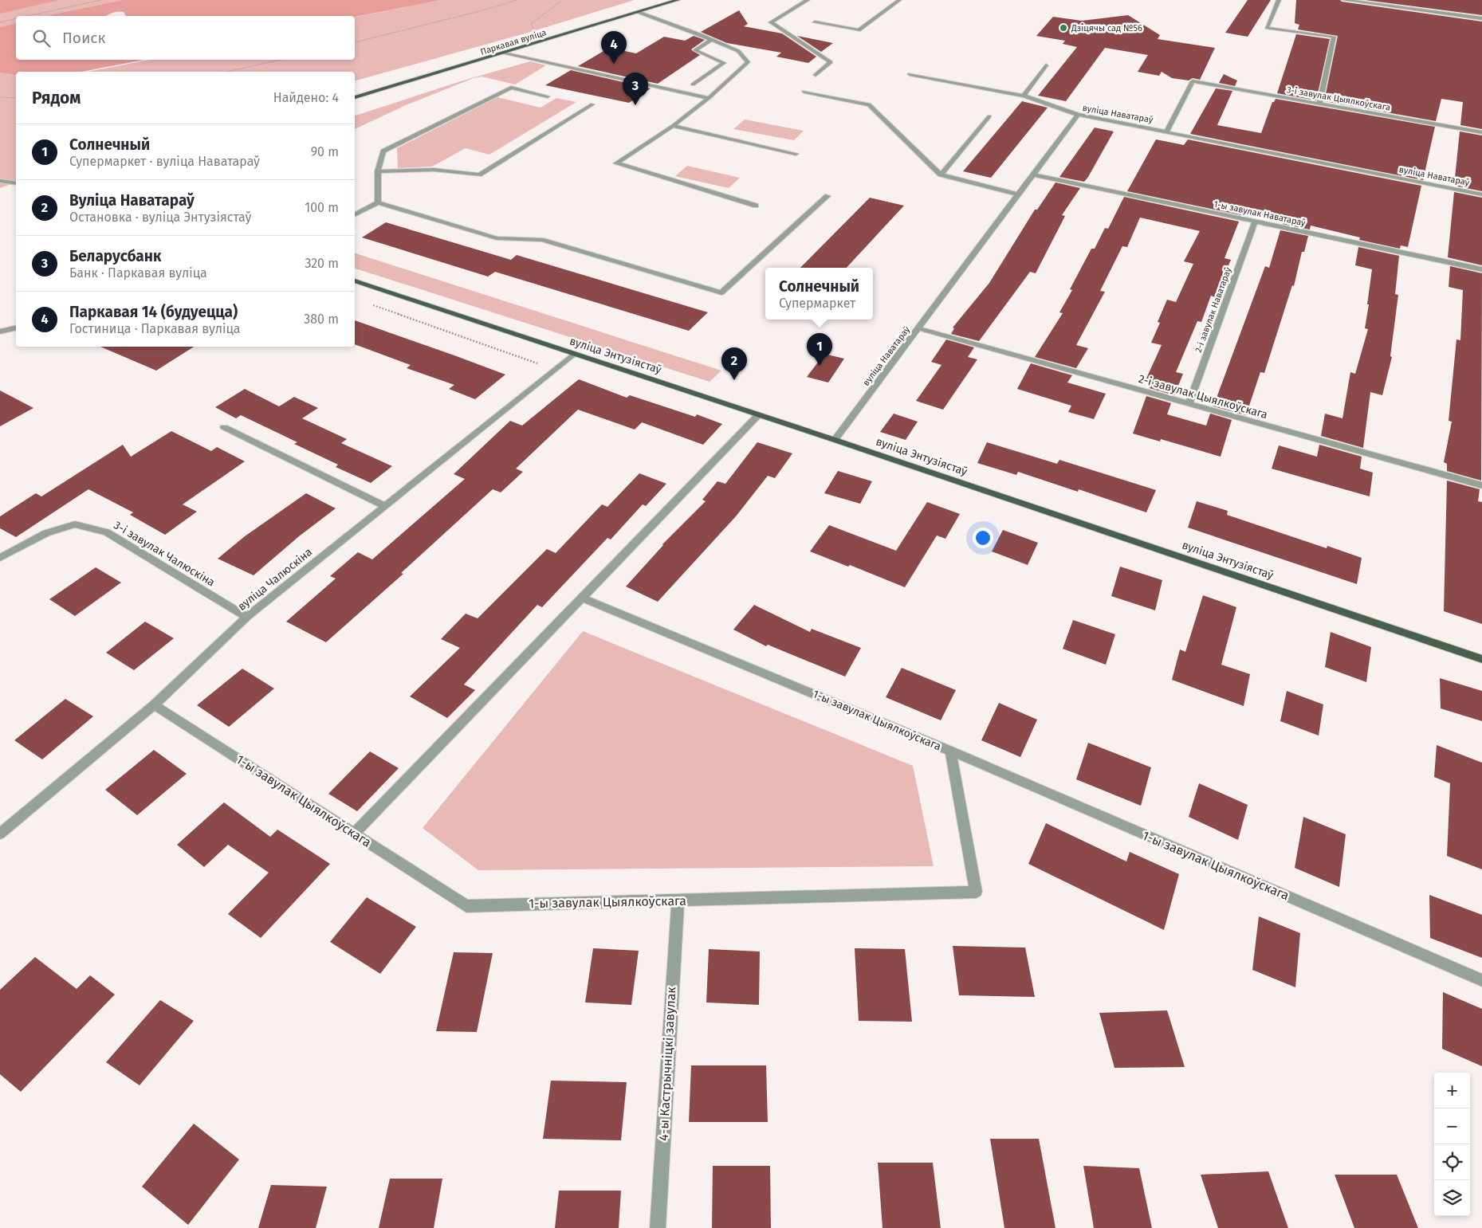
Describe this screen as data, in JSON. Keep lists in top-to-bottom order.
{
  "streets": {
    "main road": ["Паркавая вуліца", "вуліца Энтузіястаў"],
    "street": [
      "3-і завулак Цыялкоўскага",
      "вуліца Наватараў",
      "1-ы завулак Наватараў",
      "2-і завулак Наватараў",
      "2-і завулак Цыялкоўскага",
      "3-і завулак Чалюскіна",
      "вуліца Чалюскіна",
      "1-ы завулак Цыялкоўскага",
      "4-ы Кастрычніцкі завулак"
    ]
  },
  "crossings": [
    ["3-і завулак Цыялкоўскага", "вуліца Наватараў"],
    ["вуліца Наватараў", "1-ы завулак Наватараў"],
    ["вуліца Наватараў", "вуліца Энтузіястаў"],
    ["вуліца Наватараў", "2-і завулак Цыялкоўскага"],
    ["1-ы завулак Наватараў", "2-і завулак Наватараў"],
    ["2-і завулак Наватараў", "2-і завулак Цыялкоўскага"],
    ["вуліца Энтузіястаў", "вуліца Чалюскіна"],
    ["3-і завулак Чалюскіна", "вуліца Чалюскіна"],
    ["вуліца Чалюскіна", "1-ы завулак Цыялкоўскага"],
    ["1-ы завулак Цыялкоўскага", "4-ы Кастрычніцкі завулак"]
  ],
  "places": ["Дзіцячы сад №56"],
  "page": {
    "search": "Поиск",
    "pins": [
      "4",
      "3",
      "1",
      "2"
    ],
    "heading": ["Рядом", "Найдено: 4"],
    "list": [
      {
        "mark": "1",
        "name": "Солнечный",
        "note": "Супермаркет · вуліца Наватараў",
        "value": "90 m"
      },
      {
        "mark": "2",
        "name": "Вуліца Наватараў",
        "note": "Остановка · вуліца Энтузіястаў",
        "value": "100 m"
      },
      {
        "mark": "3",
        "name": "Беларусбанк",
        "note": "Банк · Паркавая вуліца",
        "value": "320 m"
      },
      {
        "mark": "4",
        "name": "Паркавая 14 (будуецца)",
        "note": "Гостиница · Паркавая вуліца",
        "value": "380 m"
      }
    ],
    "popup": ["Солнечный", "Супермаркет"],
    "map_buttons": ["+", "−"]
  }
}
